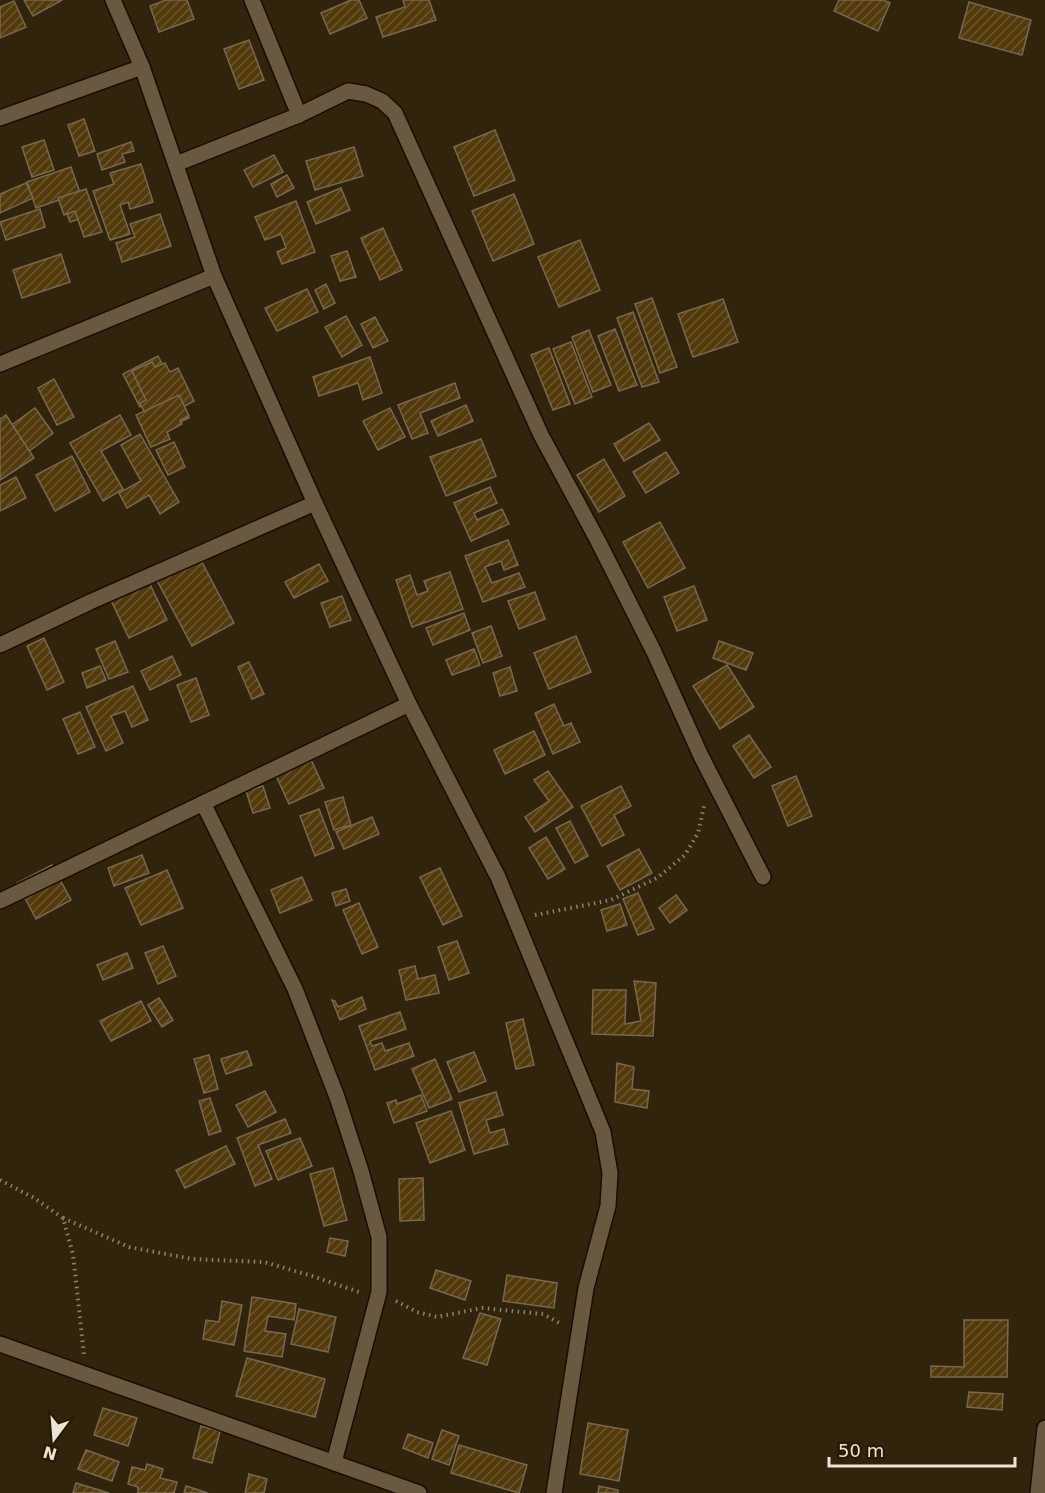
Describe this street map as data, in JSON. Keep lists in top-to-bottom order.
{
  "scale_bar": "50 m",
  "north": "bottom"
}
